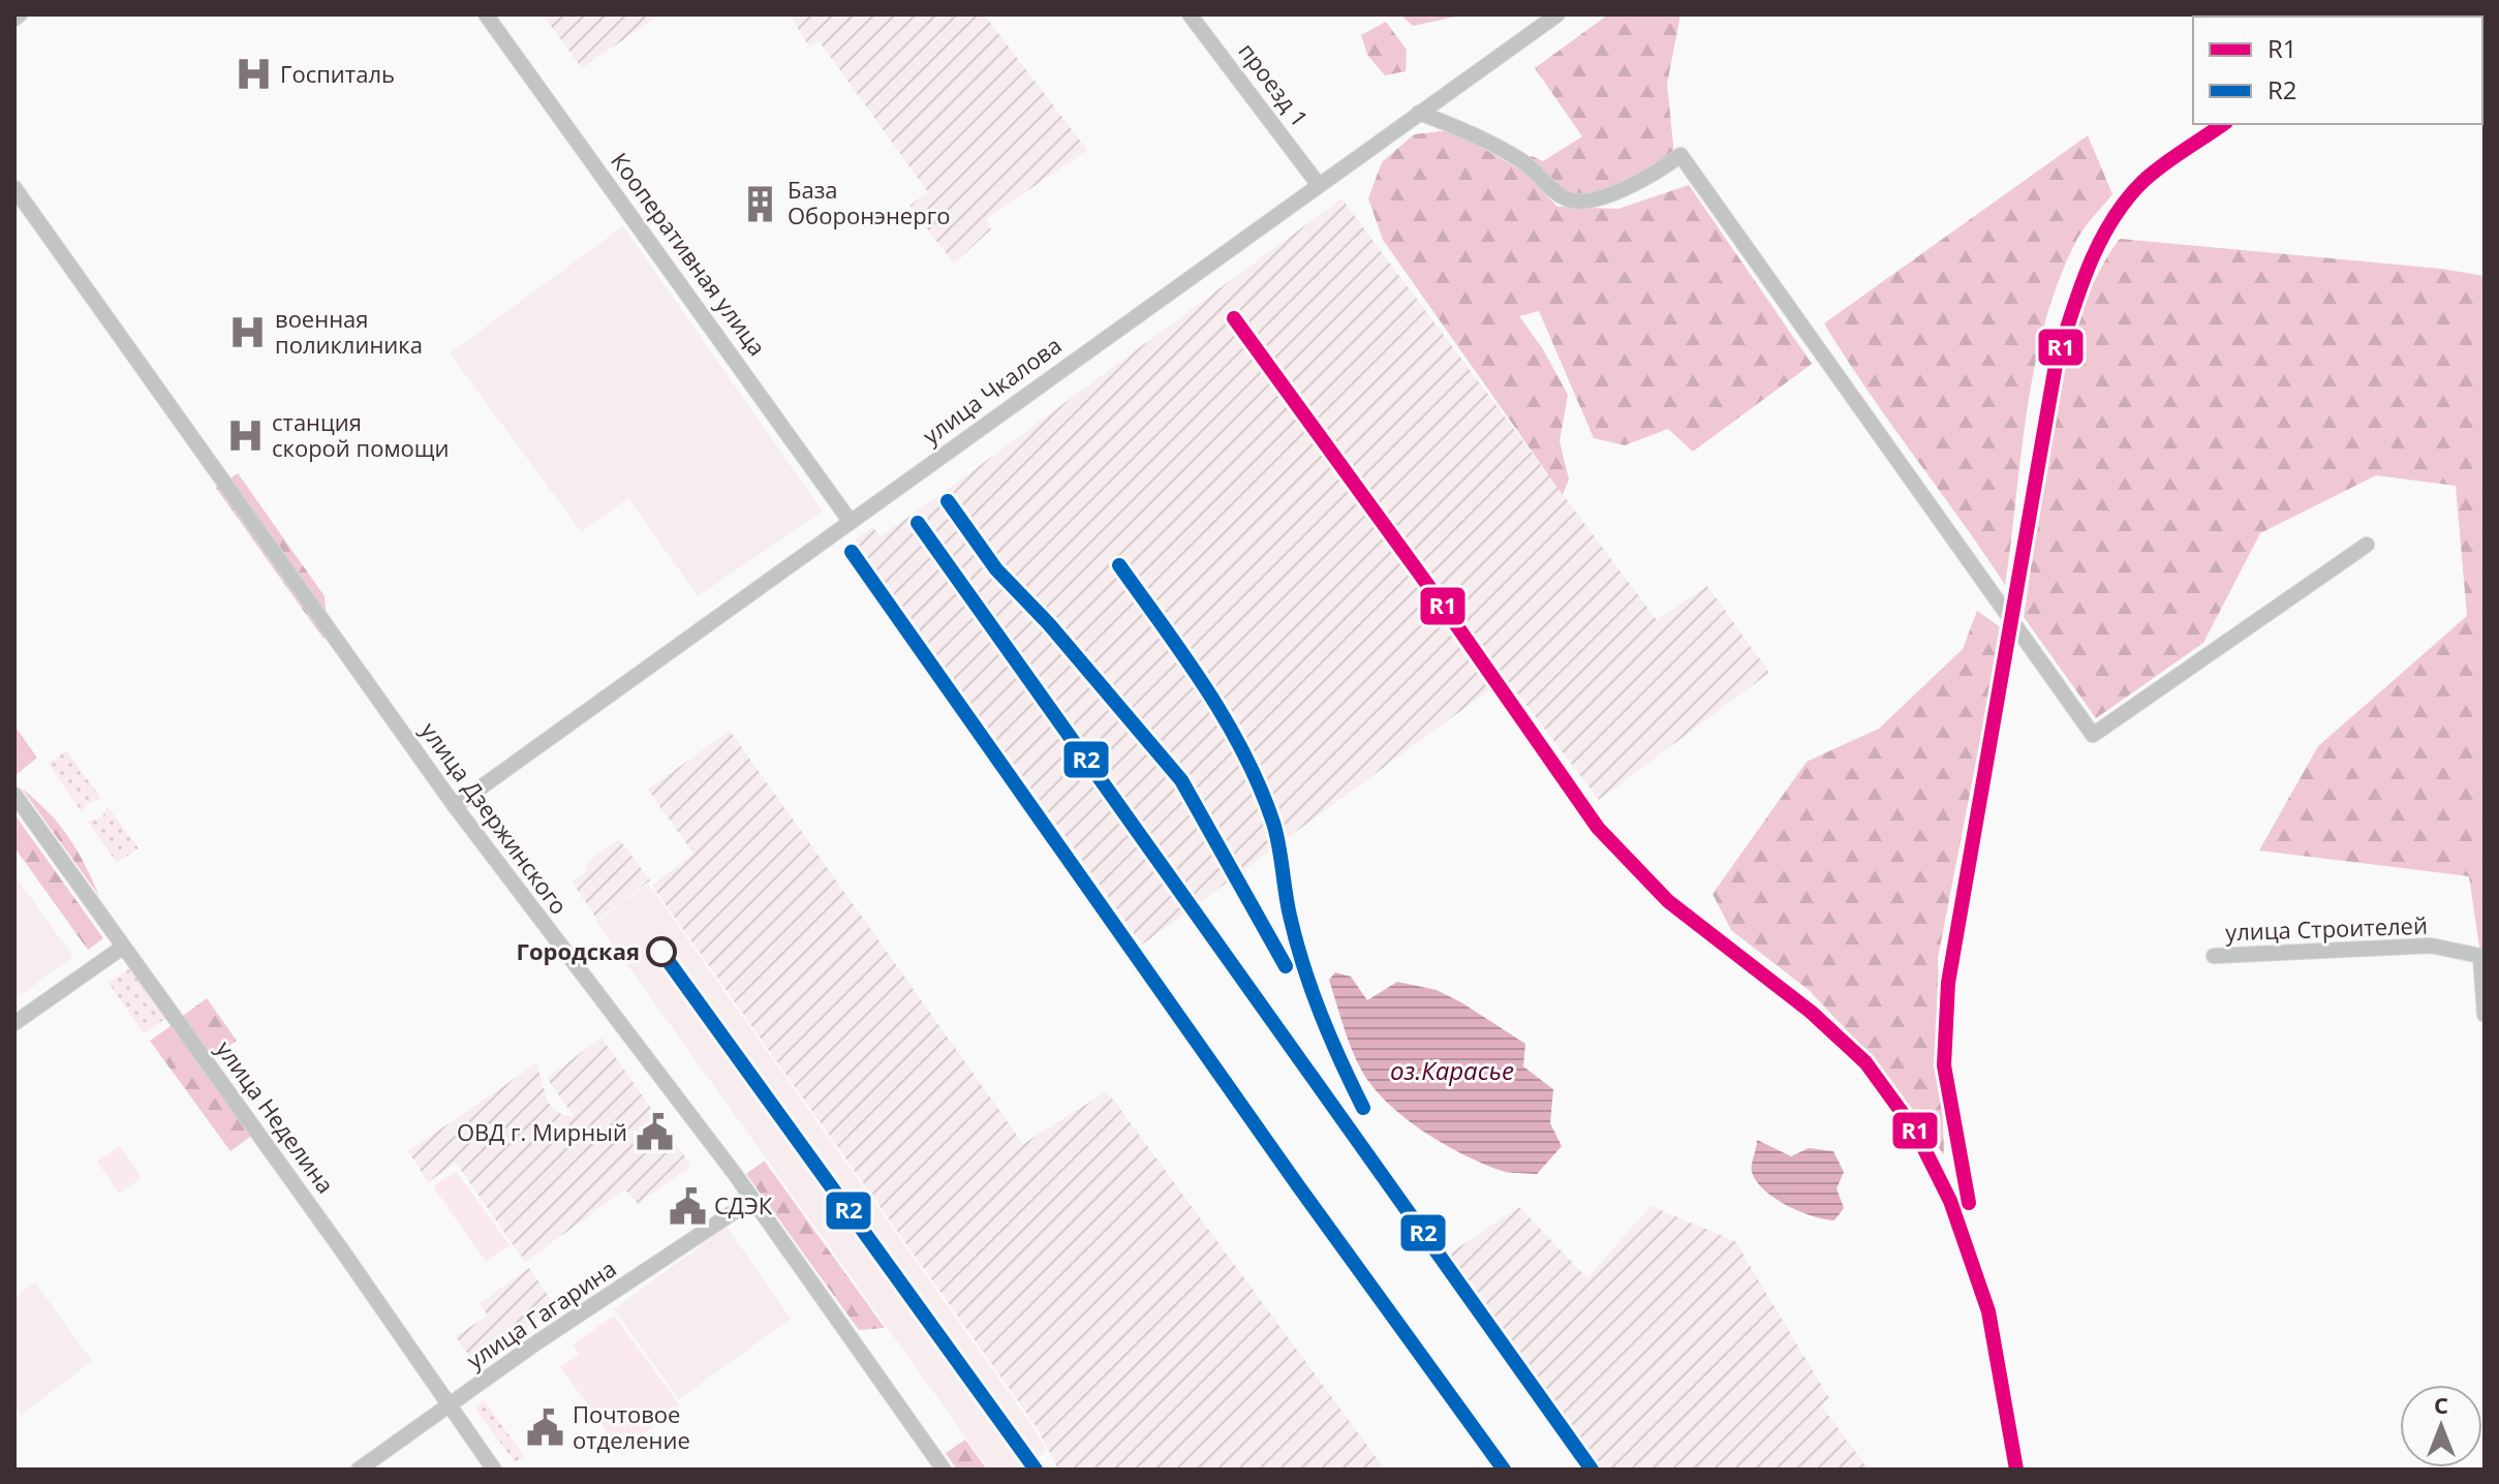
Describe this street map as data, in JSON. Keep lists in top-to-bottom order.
{
  "streets": {
    "street": [
      "проезд 1",
      "Кооперативная улица",
      "улица Чкалова",
      "улица Дзержинского",
      "улица Строителей",
      "улица Неделина",
      "улица Гагарина"
    ]
  },
  "crossings": [
    ["проезд 1", "улица Чкалова"],
    ["Кооперативная улица", "улица Чкалова"],
    ["улица Чкалова", "улица Дзержинского"],
    ["улица Дзержинского", "улица Гагарина"],
    ["улица Неделина", "улица Гагарина"]
  ],
  "water": ["оз.Карасье"],
  "places": {
    "hospital": ["Госпиталь", "военная поликлиника", "станция скорой помощи"],
    "building": ["База Оборонэнерго"],
    "other": ["Городская"],
    "public building": ["ОВД г. Мирный", "СДЭК", "Почтовое отделение"]
  },
  "lines": ["transit line R1", "transit line R2"],
  "legend": ["R1", "R2"],
  "north": "top"
}
